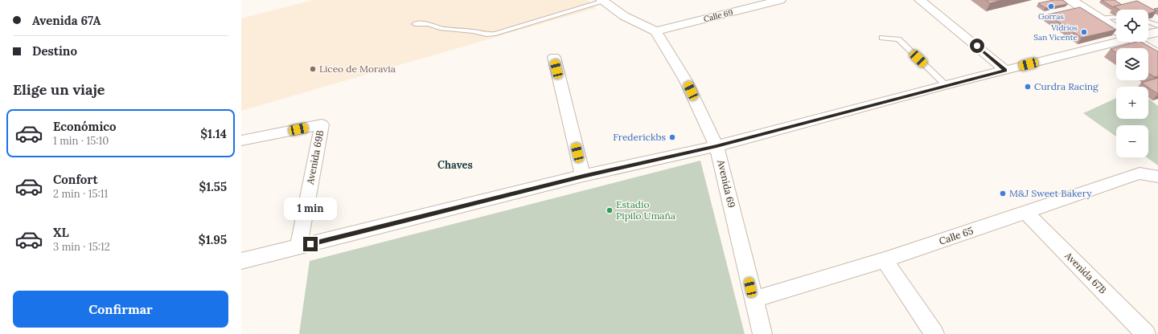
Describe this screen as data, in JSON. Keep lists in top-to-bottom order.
{
  "streets": {
    "street": [
      "Calle 69",
      "Avenida 69B",
      "Avenida 69",
      "Calle 65",
      "Avenida 67B"
    ]
  },
  "crossings": [
    ["Calle 69", "Avenida 69"],
    ["Avenida 69", "Calle 65"],
    ["Calle 65", "Avenida 67B"]
  ],
  "districts": ["Chaves"],
  "places": [
    "Gorras",
    "Vidrios San Vicente",
    "Liceo de Moravia",
    "Curdra Racing",
    "Frederickbs",
    "M&J Sweet Bakery",
    "Estadio Pipilo Umaña"
  ],
  "page": {
    "banner": ["Avenida 67A", "Destino"],
    "map_buttons": ["+", "−"],
    "heading": "Elige un viaje",
    "list": [
      {
        "name": "Económico",
        "note": "1 min · 15:10",
        "value": "$1.14"
      },
      {
        "name": "Confort",
        "note": "2 min · 15:11",
        "value": "$1.55"
      },
      {
        "name": "XL",
        "note": "3 min · 15:12",
        "value": "$1.95"
      }
    ],
    "bubble": "1 min",
    "buttons": "Confirmar"
  }
}
